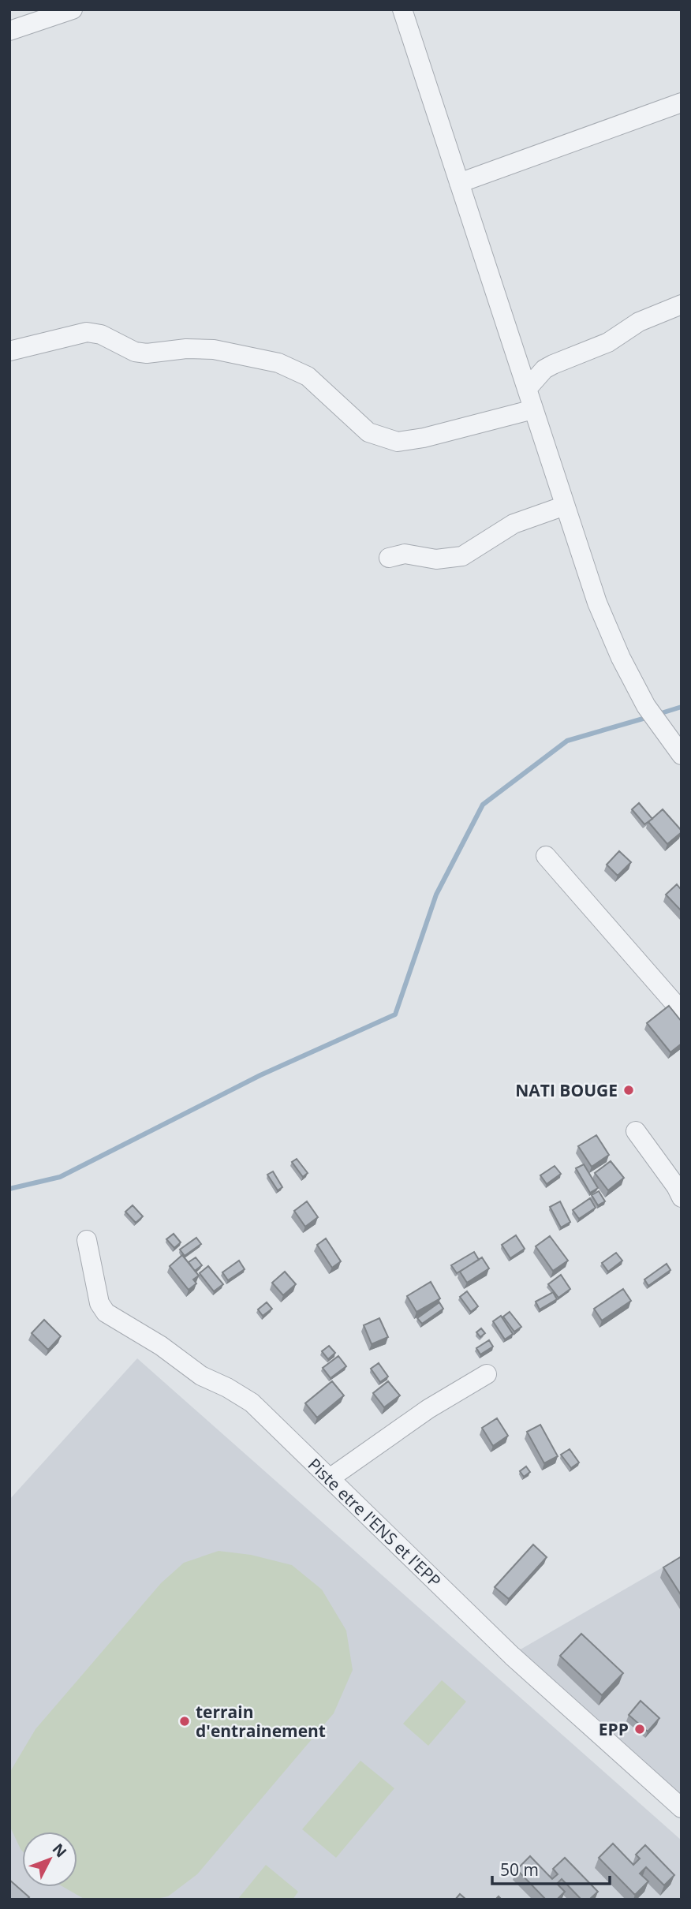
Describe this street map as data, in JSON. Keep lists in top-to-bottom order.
{
  "streets": {
    "street": ["Piste etre l'ENS et l'EPP"]
  },
  "places": ["NATI BOUGE", "terrain d'entrainement", "EPP"],
  "scale_bar": "50 m",
  "north": "top right"
}
